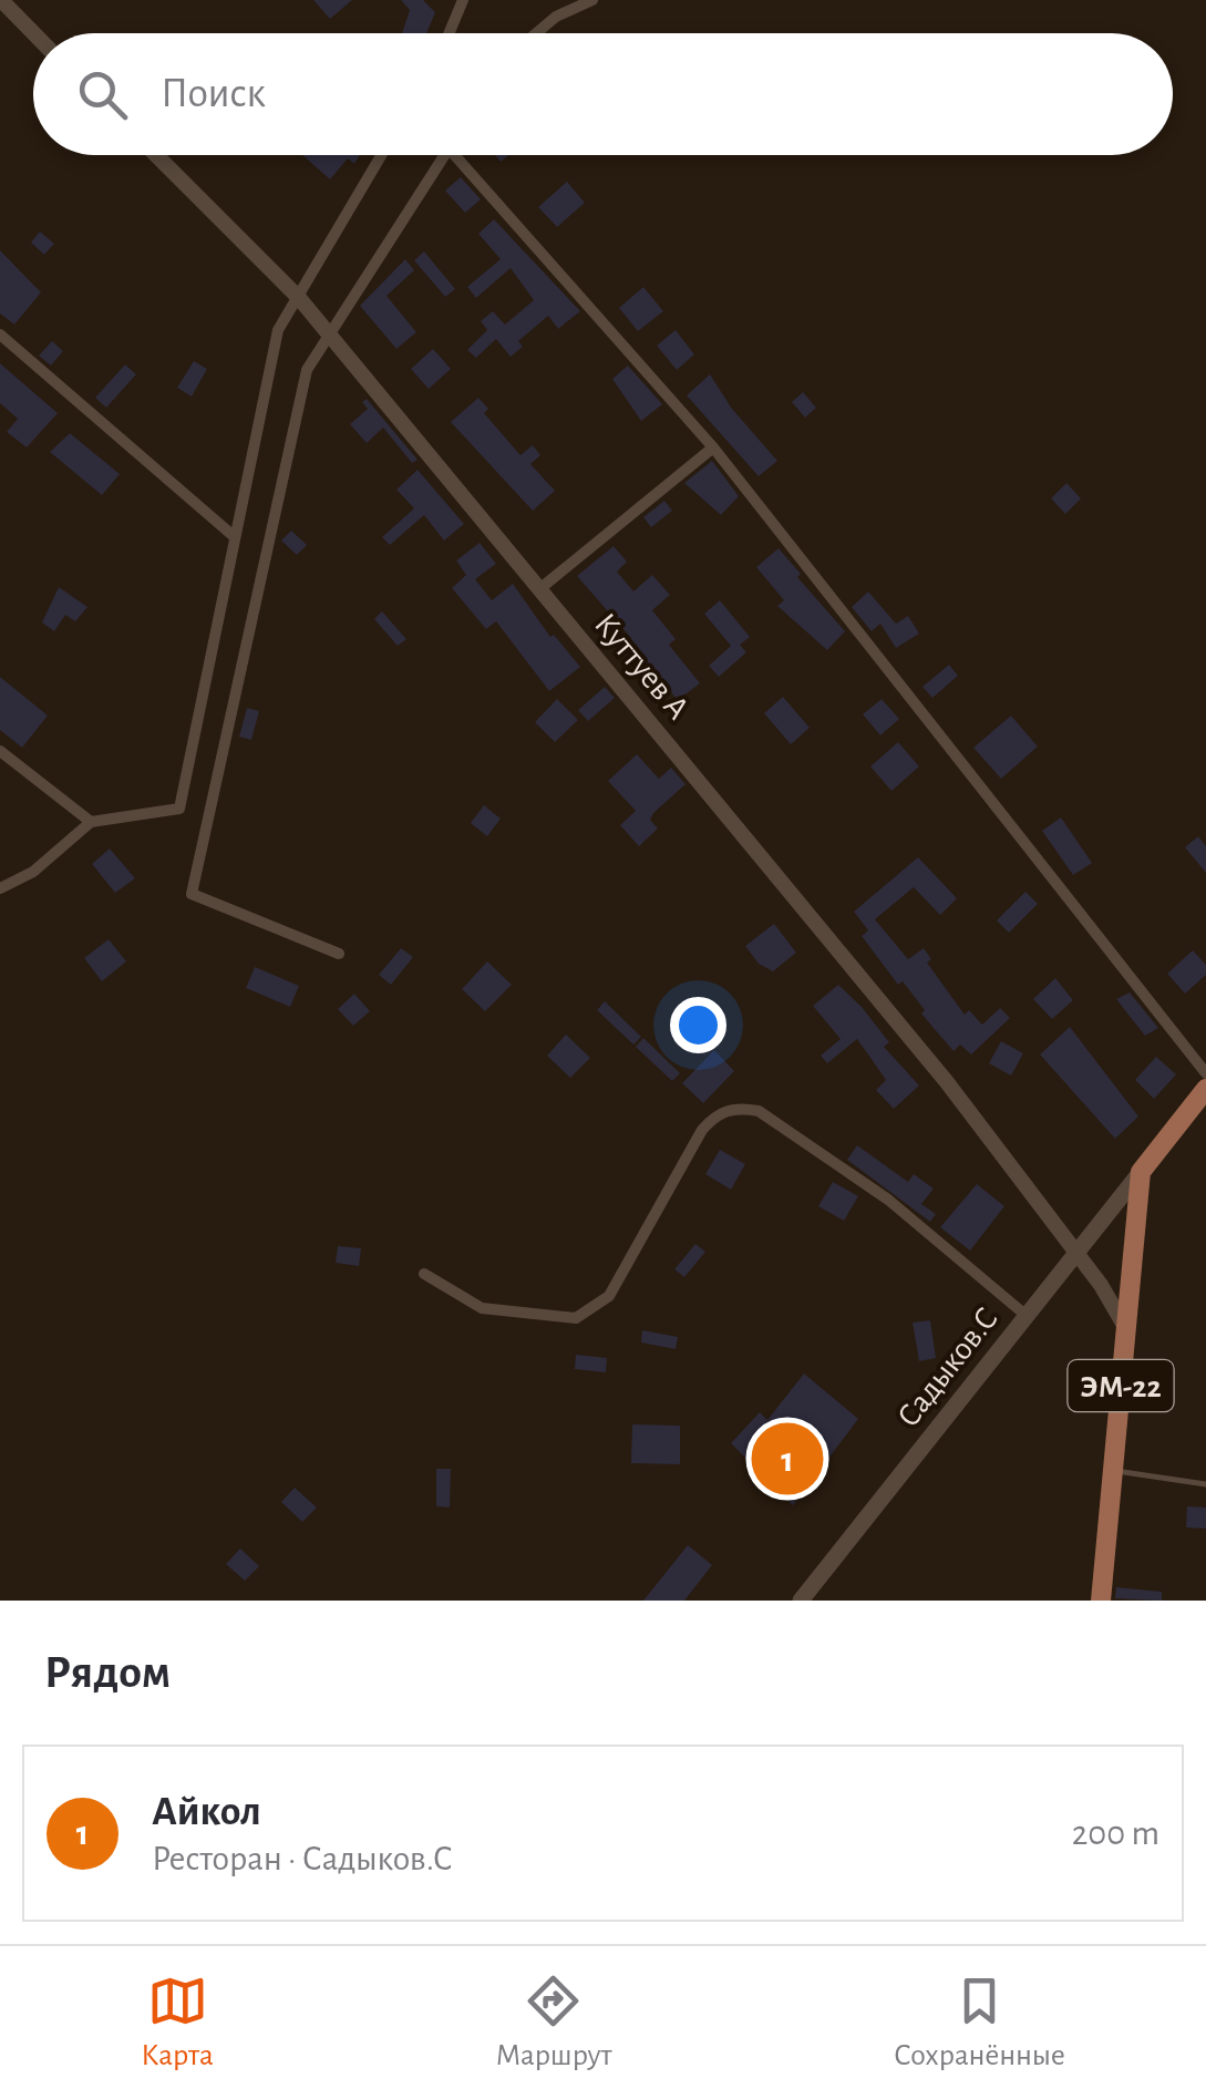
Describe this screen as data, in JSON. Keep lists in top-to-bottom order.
{
  "streets": {
    "main road": ["Садыков.С", "ЭМ-22"],
    "street": ["Куттуев А"]
  },
  "crossings": [
    ["Куттуев А", "Садыков.С"],
    ["Куттуев А", "ЭМ-22"],
    ["Садыков.С", "ЭМ-22"]
  ],
  "page": {
    "search": "Поиск",
    "pins": "1",
    "heading": "Рядом",
    "list": [
      {
        "mark": "1",
        "name": "Айкол",
        "note": "Ресторан · Садыков.С",
        "value": "200 m"
      }
    ],
    "nav": ["Карта", "Маршрут", "Сохранённые"]
  }
}
